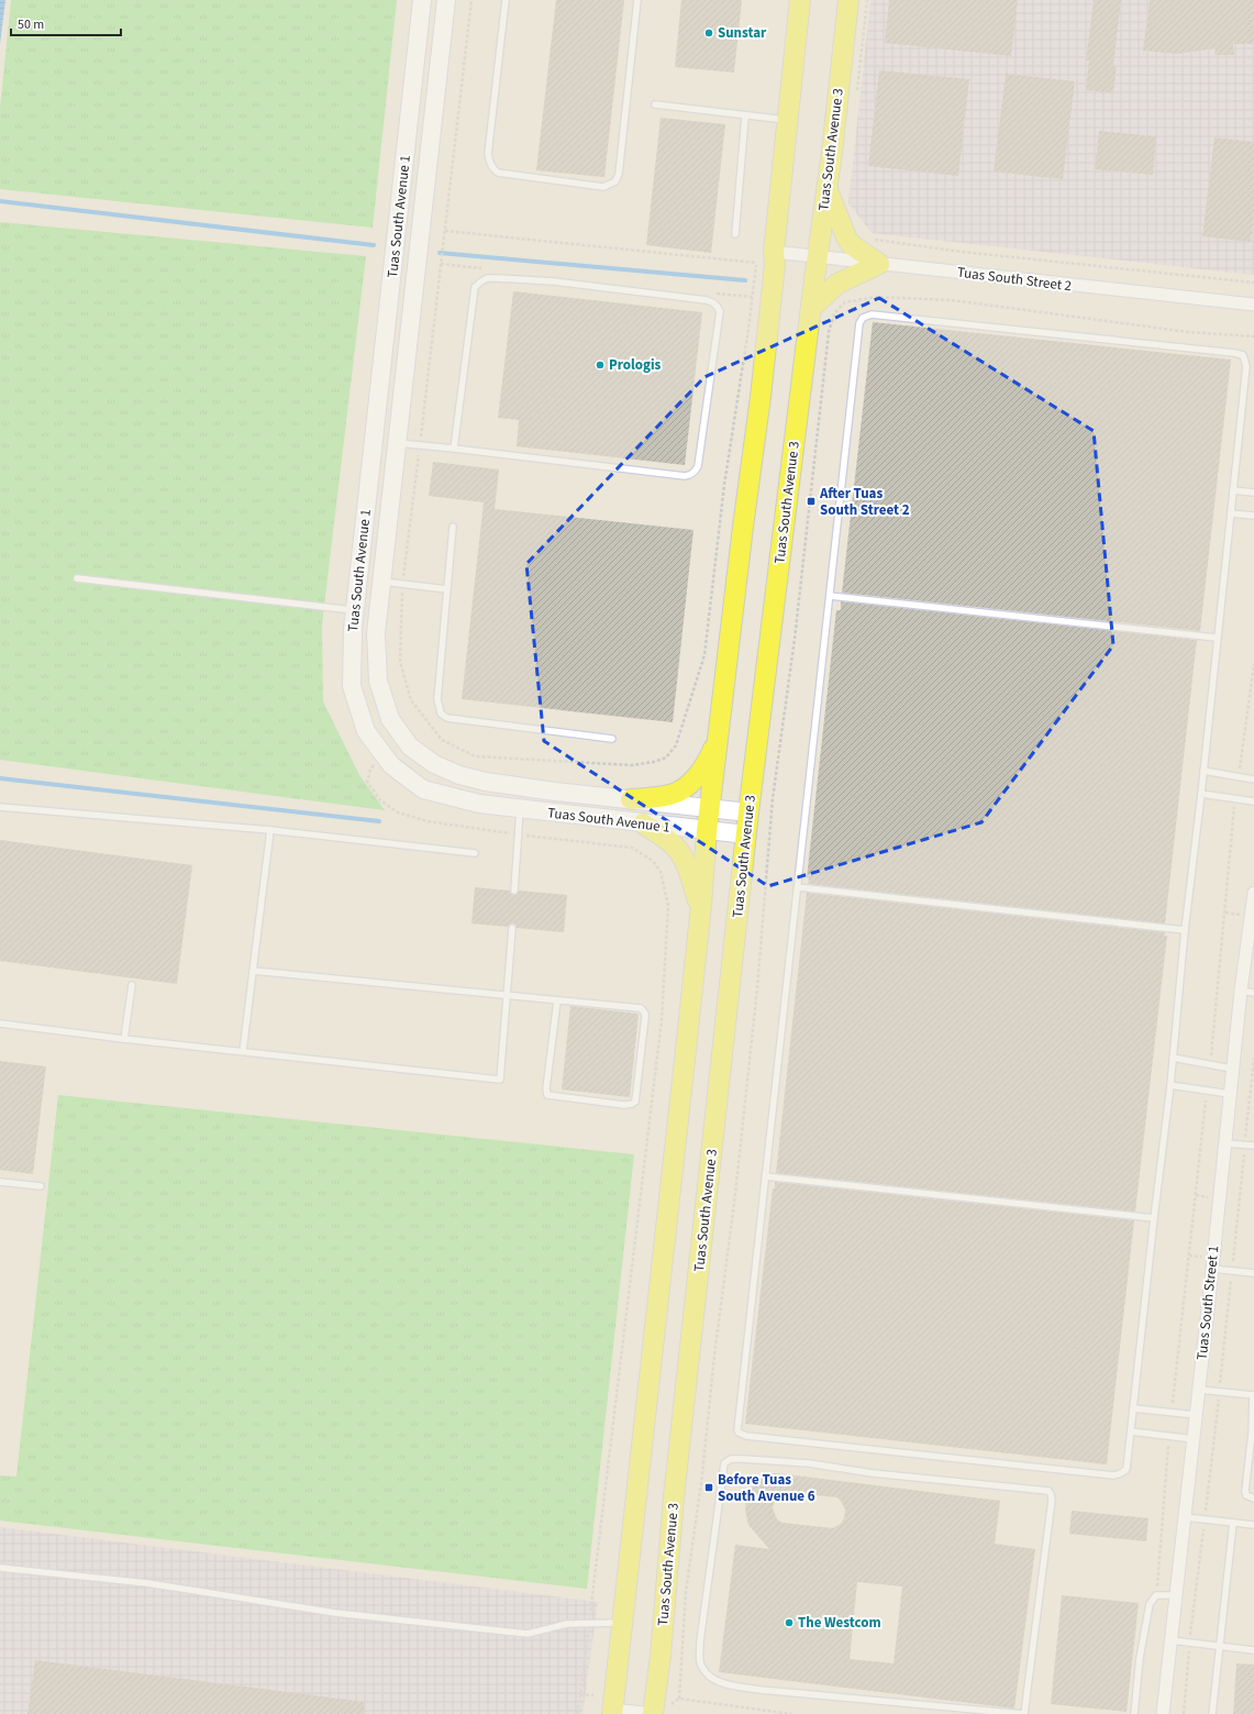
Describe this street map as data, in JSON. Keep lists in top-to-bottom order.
{
  "streets": {
    "main road": ["Tuas South Avenue 3", "Tuas South Avenue 1"],
    "street": ["Tuas South Street 2", "Tuas South Street 1"]
  },
  "crossings": [
    ["Tuas South Avenue 3", "Tuas South Avenue 1"],
    ["Tuas South Avenue 3", "Tuas South Street 2"]
  ],
  "places": {
    "other": ["Sunstar", "Prologis", "The Westcom"],
    "transit": ["After Tuas South Street 2", "Before Tuas South Avenue 6"]
  },
  "scale_bar": "50 m"
}
